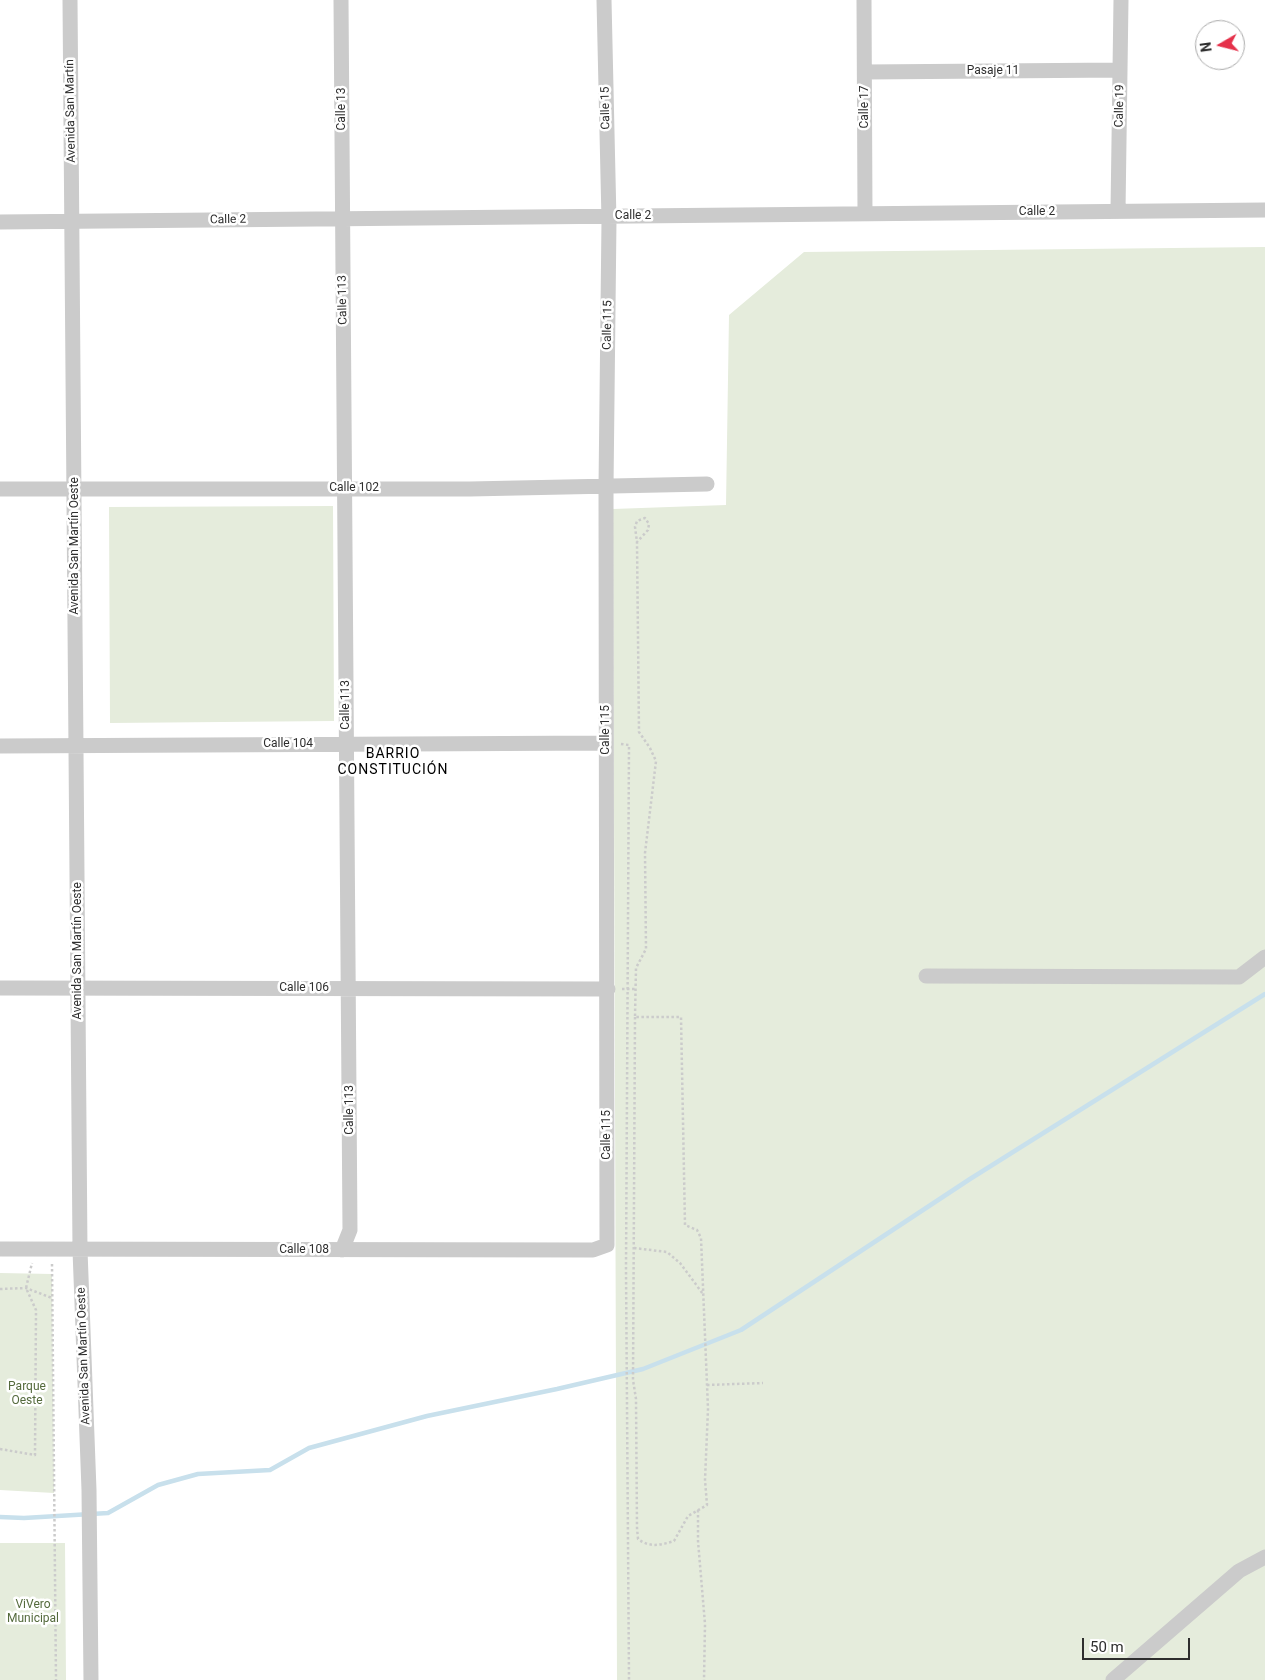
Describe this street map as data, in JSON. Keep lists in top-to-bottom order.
{
  "streets": {
    "street": [
      "Pasaje 11",
      "Calle 19",
      "Calle 17",
      "Calle 15",
      "Calle 13",
      "Avenida San Martín",
      "Calle 2",
      "Calle 113",
      "Calle 115",
      "Calle 102",
      "Avenida San Martín Oeste",
      "Calle 104",
      "Calle 106",
      "Calle 108"
    ]
  },
  "crossings": [
    ["Pasaje 11", "Calle 19"],
    ["Pasaje 11", "Calle 17"],
    ["Calle 19", "Calle 2"],
    ["Calle 17", "Calle 2"],
    ["Calle 15", "Calle 2"],
    ["Calle 15", "Calle 115"],
    ["Calle 13", "Calle 2"],
    ["Calle 13", "Calle 113"],
    ["Avenida San Martín", "Calle 2"],
    ["Avenida San Martín", "Avenida San Martín Oeste"],
    ["Calle 2", "Calle 113"],
    ["Calle 2", "Calle 115"],
    ["Calle 2", "Avenida San Martín Oeste"],
    ["Calle 113", "Calle 102"],
    ["Calle 113", "Calle 104"],
    ["Calle 113", "Calle 106"],
    ["Calle 113", "Calle 108"],
    ["Calle 115", "Calle 102"],
    ["Calle 115", "Calle 104"],
    ["Calle 115", "Calle 106"],
    ["Calle 115", "Calle 108"],
    ["Calle 102", "Avenida San Martín Oeste"],
    ["Avenida San Martín Oeste", "Calle 104"],
    ["Avenida San Martín Oeste", "Calle 106"],
    ["Avenida San Martín Oeste", "Calle 108"]
  ],
  "districts": ["BARRIO CONSTITUCIÓN"],
  "parks": ["Parque Oeste", "ViVero Municipal"],
  "scale_bar": "50 m",
  "north": "left"
}
